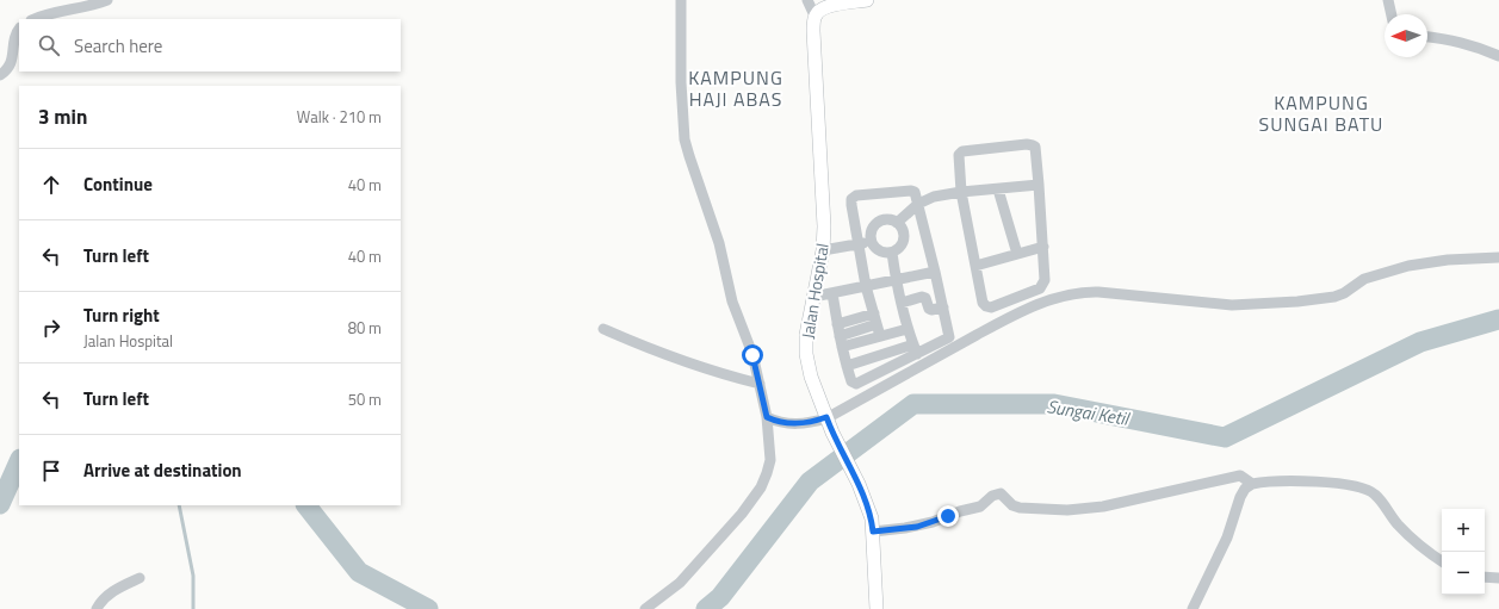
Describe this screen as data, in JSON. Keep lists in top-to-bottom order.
{
  "streets": {
    "main road": ["Jalan Hospital"]
  },
  "districts": ["KAMPUNG HAJI ABAS", "KAMPUNG SUNGAI BATU"],
  "water": ["Sungai Ketil"],
  "north": "left",
  "page": {
    "search": "Search here",
    "heading": ["3 min", "Walk · 210 m"],
    "list": [
      ["Continue", "40 m"],
      ["Turn left", "40 m"],
      ["Turn right", "Jalan Hospital", "80 m"],
      ["Turn left", "50 m"],
      "Arrive at destination"
    ],
    "map_buttons": ["+", "−"]
  }
}
